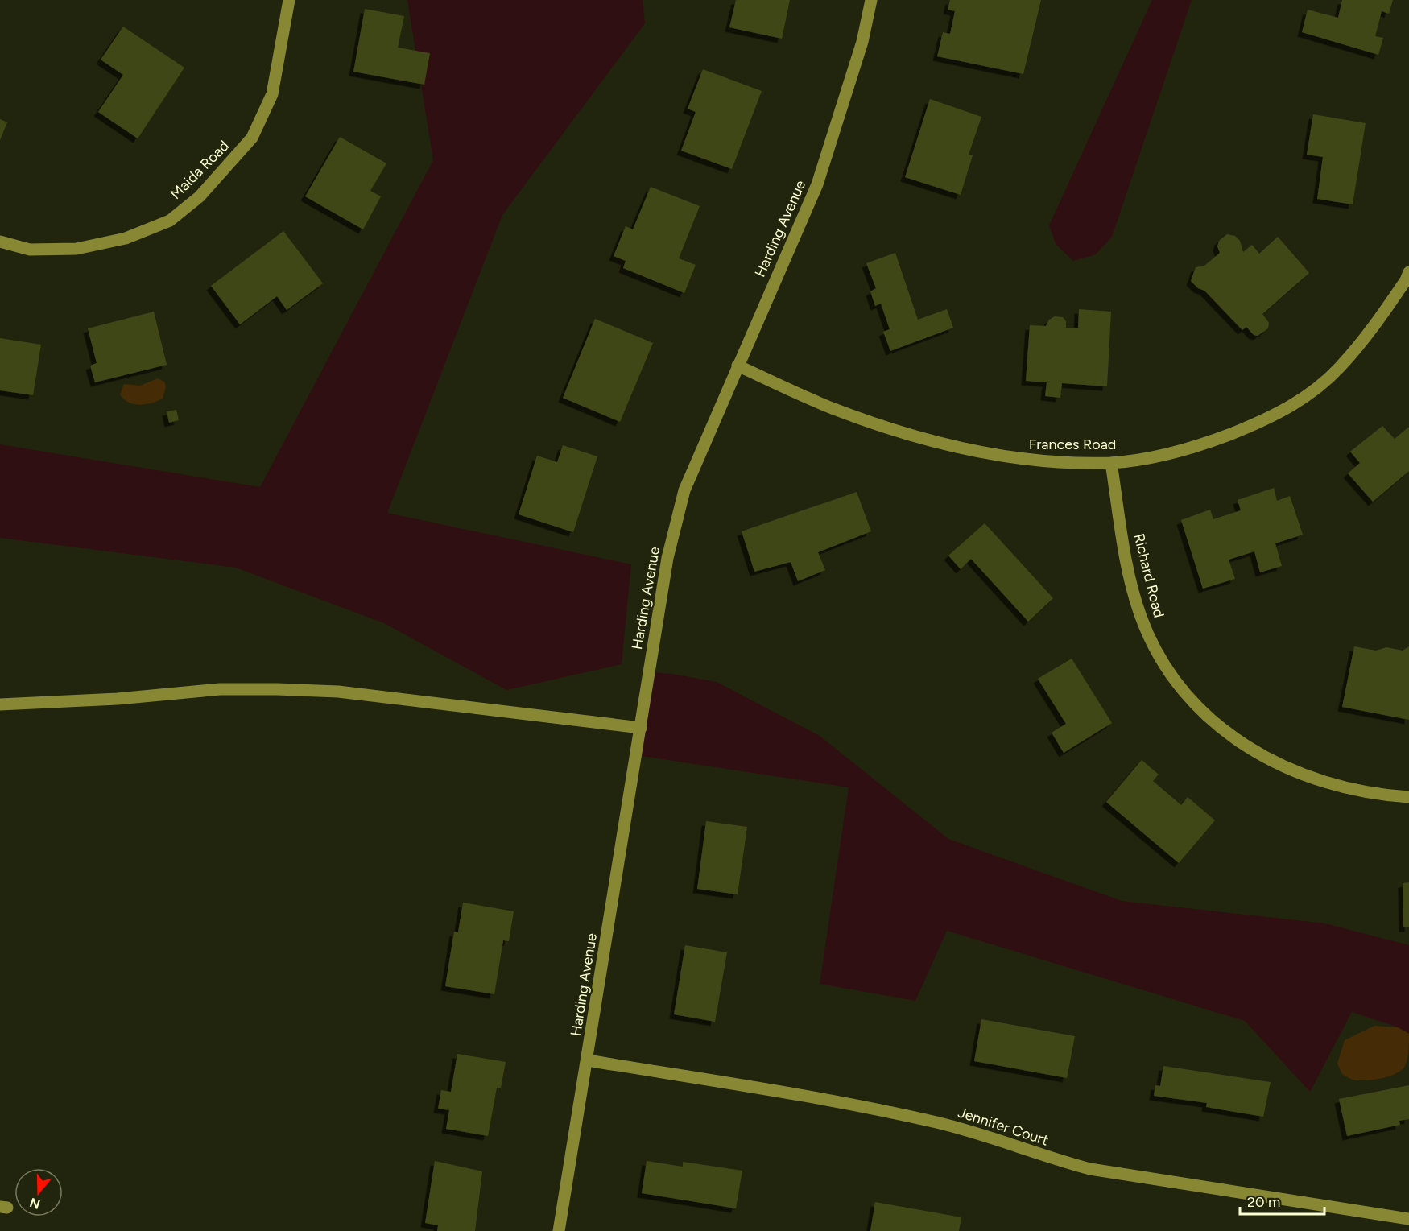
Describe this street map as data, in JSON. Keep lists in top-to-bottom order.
{
  "streets": {
    "street": [
      "Maida Road",
      "Harding Avenue",
      "Frances Road",
      "Richard Road",
      "Jennifer Court"
    ]
  },
  "crossings": [
    ["Harding Avenue", "Frances Road"],
    ["Harding Avenue", "Jennifer Court"],
    ["Frances Road", "Richard Road"]
  ],
  "scale_bar": "20 m",
  "north": "bottom"
}
